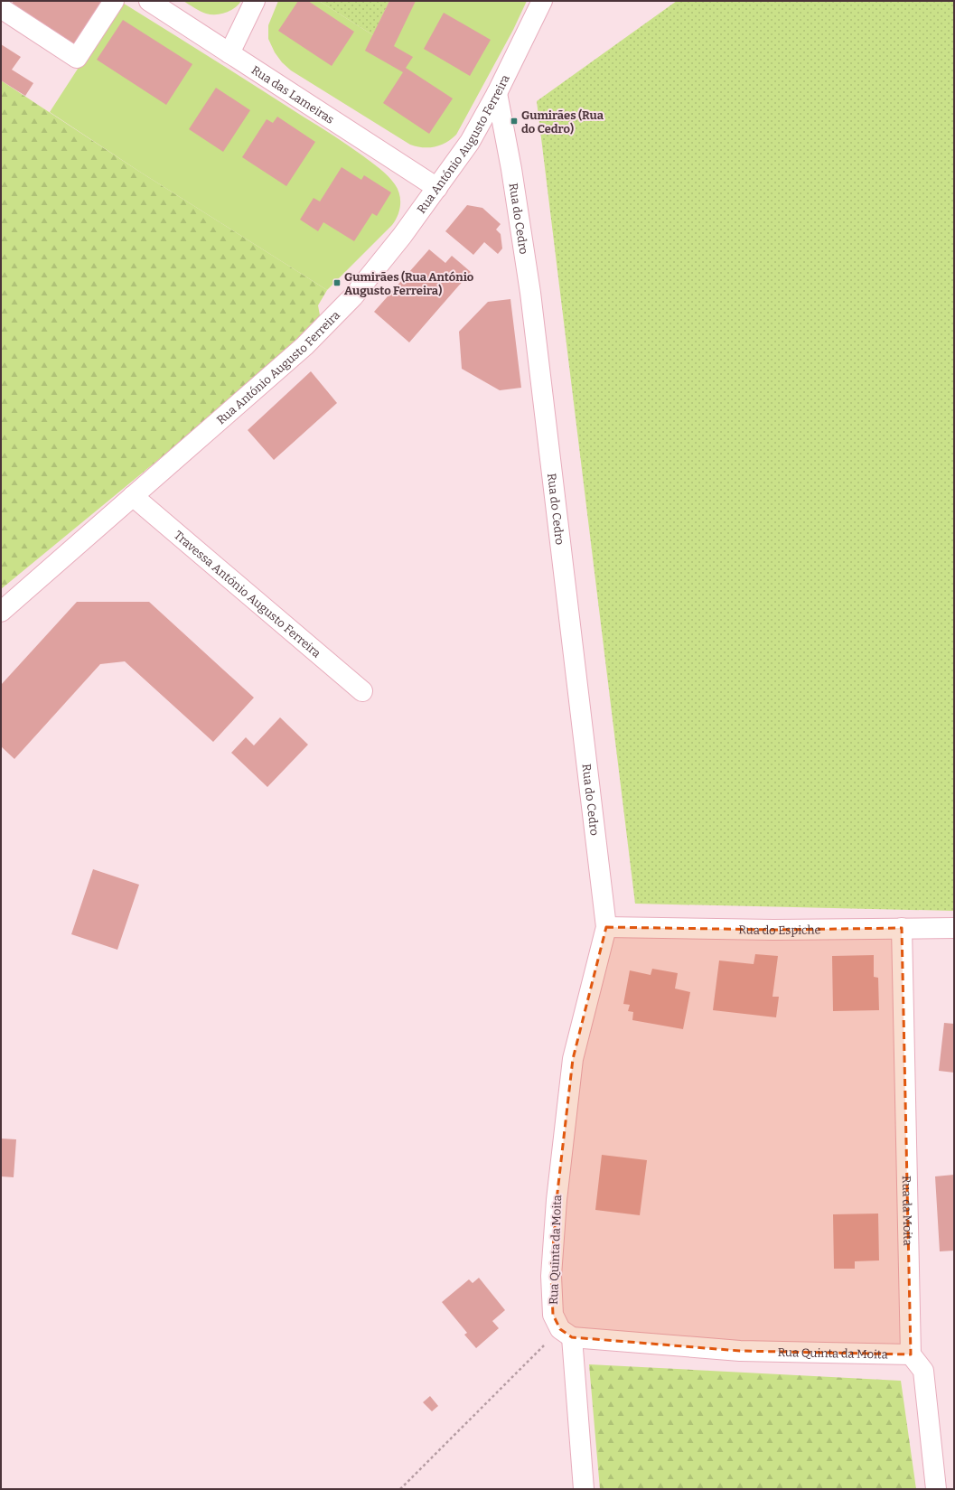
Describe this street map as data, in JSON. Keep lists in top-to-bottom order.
{
  "streets": {
    "street": [
      "Rua das Lameiras",
      "Rua António Augusto Ferreira",
      "Rua do Cedro",
      "Travessa António Augusto Ferreira",
      "Rua do Espiche",
      "Rua da Moita",
      "Rua Quinta da Moita"
    ]
  },
  "crossings": [
    ["Rua das Lameiras", "Rua António Augusto Ferreira"],
    ["Rua António Augusto Ferreira", "Rua do Cedro"],
    ["Rua António Augusto Ferreira", "Travessa António Augusto Ferreira"],
    ["Rua do Cedro", "Rua do Espiche"],
    ["Rua do Cedro", "Rua Quinta da Moita"],
    ["Rua do Espiche", "Rua da Moita"],
    ["Rua do Espiche", "Rua Quinta da Moita"],
    ["Rua da Moita", "Rua Quinta da Moita"]
  ],
  "places": {
    "transit": ["Gumirães (Rua do Cedro)", "Gumirães (Rua António Augusto Ferreira)"]
  }
}
